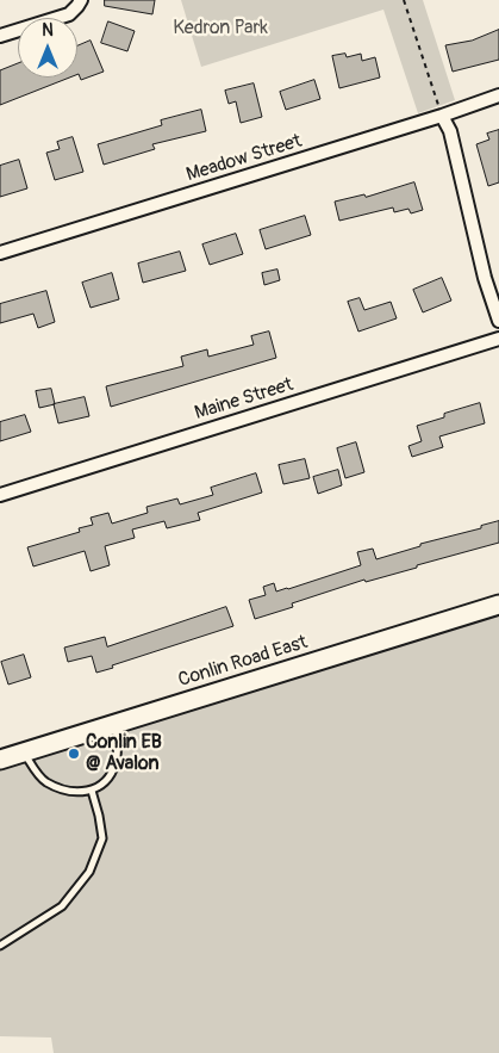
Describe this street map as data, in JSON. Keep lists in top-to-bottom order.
{
  "streets": {
    "street": ["Meadow Street", "Maine Street", "Conlin Road East"]
  },
  "parks": ["Kedron Park"],
  "places": ["Conlin EB @ Avalon"],
  "north": "top"
}
